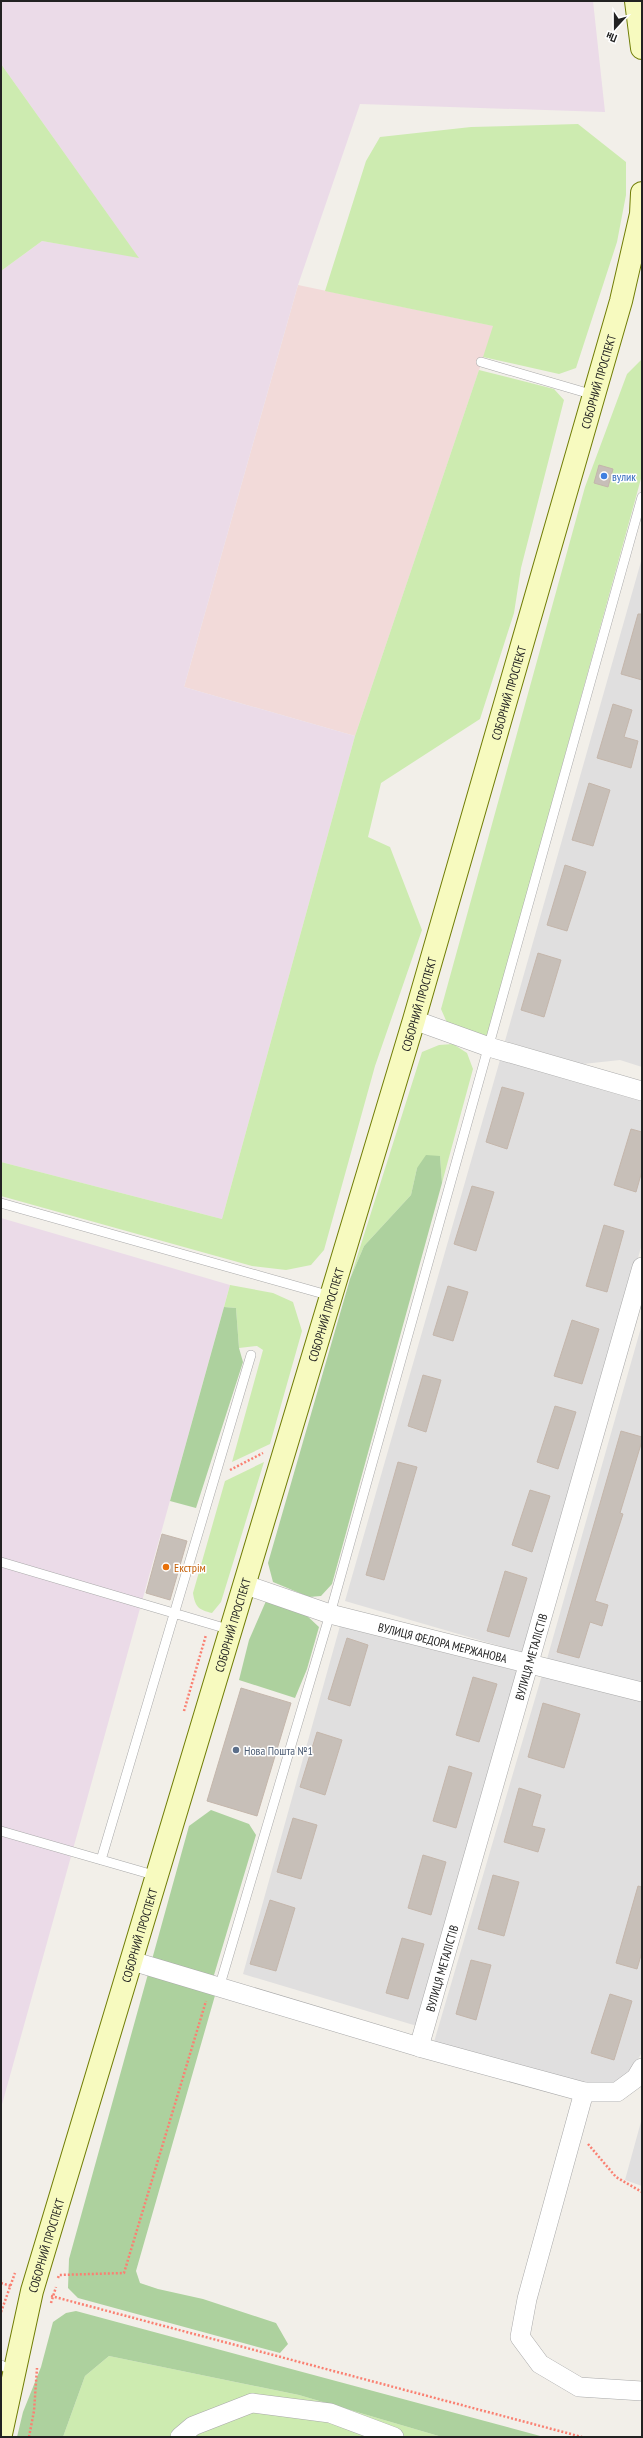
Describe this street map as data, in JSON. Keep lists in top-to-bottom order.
{
  "streets": {
    "main road": ["СОБОРНИЙ ПРОСПЕКТ"],
    "street": ["ВУЛИЦЯ ФЕДОРА МЕРЖАНОВА", "ВУЛИЦЯ МЕТАЛІСТІВ"]
  },
  "crossings": [
    ["СОБОРНИЙ ПРОСПЕКТ", "ВУЛИЦЯ ФЕДОРА МЕРЖАНОВА"],
    ["ВУЛИЦЯ ФЕДОРА МЕРЖАНОВА", "ВУЛИЦЯ МЕТАЛІСТІВ"]
  ],
  "places": ["вулик", "Екстрім", "Нова Пошта №1"],
  "north": "bottom"
}
